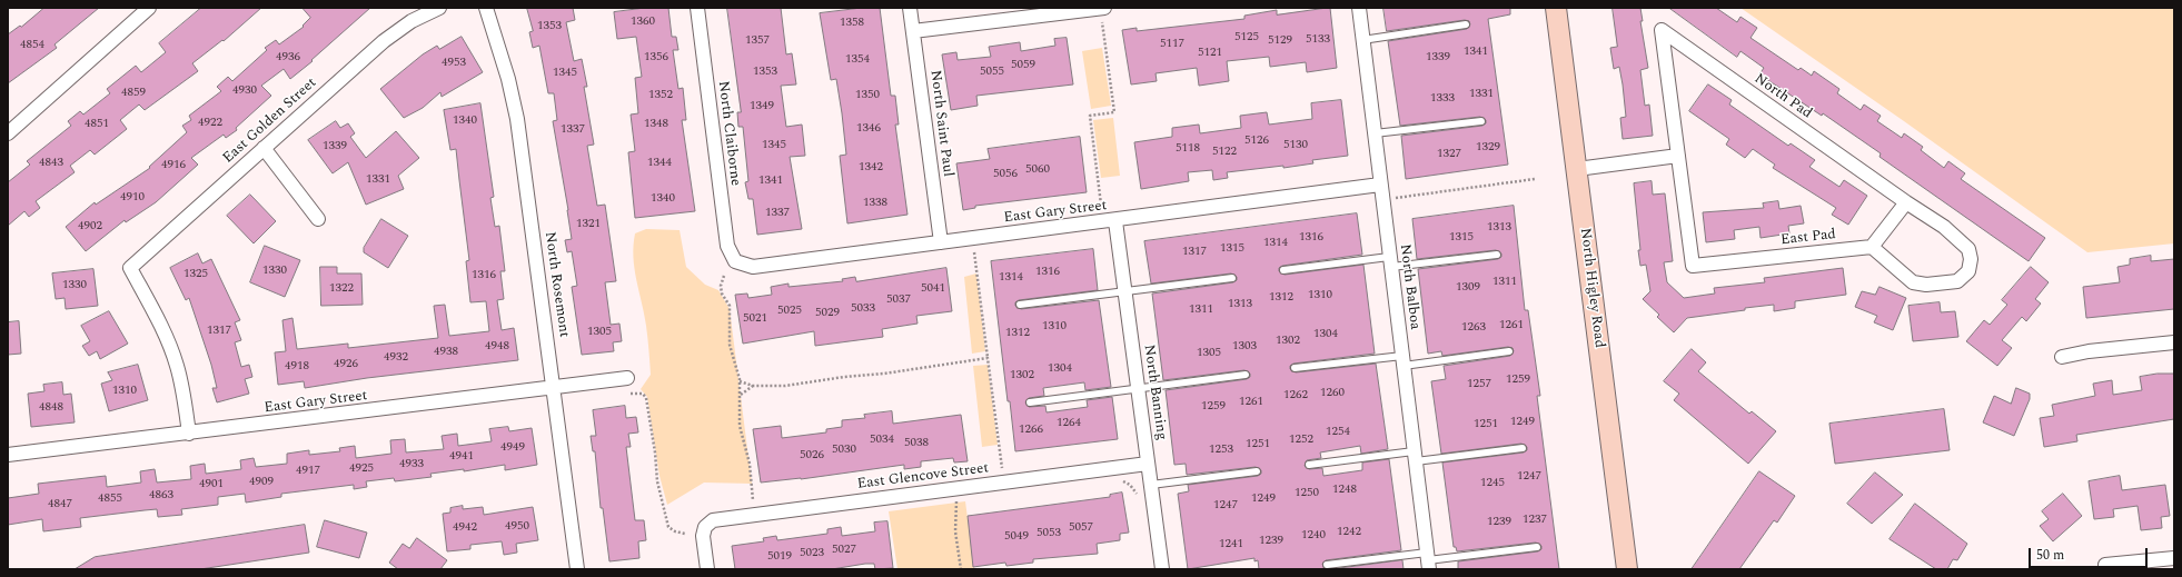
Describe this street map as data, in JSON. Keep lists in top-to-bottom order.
{
  "streets": {
    "main road": ["North Higley Road"],
    "street": [
      "North Pad",
      "East Golden Street",
      "North Saint Paul",
      "North Claiborne",
      "East Gary Street",
      "East Pad",
      "North Rosemont",
      "North Balboa",
      "North Banning",
      "East Glencove Street"
    ]
  },
  "crossings": [
    ["North Pad", "East Pad"],
    ["East Golden Street", "East Gary Street"],
    ["North Saint Paul", "East Gary Street"],
    ["North Claiborne", "East Gary Street"],
    ["East Gary Street", "North Rosemont"],
    ["East Gary Street", "North Balboa"],
    ["East Gary Street", "North Banning"],
    ["North Banning", "East Glencove Street"]
  ],
  "house_numbers": [
    "1360",
    "1358",
    "1353",
    "5125",
    "5133",
    "1357",
    "5129",
    "5117",
    "4854",
    "1341",
    "5121",
    "4936",
    "1356",
    "1339",
    "1354",
    "4953",
    "5059",
    "1353",
    "5055",
    "1345",
    "4930",
    "4859",
    "1331",
    "1352",
    "1350",
    "1333",
    "1349",
    "1340",
    "4922",
    "4851",
    "1348",
    "1346",
    "1337",
    "5126",
    "1345",
    "5130",
    "1339",
    "1329",
    "5118",
    "5122",
    "1327",
    "4843",
    "1344",
    "4916",
    "1342",
    "5060",
    "5056",
    "1331",
    "1341",
    "4910",
    "1340",
    "1338",
    "1337",
    "1321",
    "4902",
    "1313",
    "1316",
    "1315",
    "1314",
    "1315",
    "1317",
    "1330",
    "1316",
    "1325",
    "1316",
    "1314",
    "1311",
    "1330",
    "1309",
    "1322",
    "5041",
    "1310",
    "1312",
    "5037",
    "1313",
    "5033",
    "1311",
    "5025",
    "5029",
    "5021",
    "1261",
    "1310",
    "1263",
    "1317",
    "1305",
    "1312",
    "1304",
    "1302",
    "4948",
    "1303",
    "4938",
    "1305",
    "4932",
    "4926",
    "4918",
    "1304",
    "1302",
    "1259",
    "1257",
    "1310",
    "1260",
    "1262",
    "1261",
    "1259",
    "4848",
    "1249",
    "1264",
    "1251",
    "1266",
    "1254",
    "5034",
    "1252",
    "5038",
    "1251",
    "4949",
    "5030",
    "1253",
    "5026",
    "4941",
    "4933",
    "4925",
    "4917",
    "1247",
    "4909",
    "1245",
    "4901",
    "1248",
    "1250",
    "4863",
    "4855",
    "1249",
    "4847",
    "1247",
    "1237",
    "1239",
    "4950",
    "4942",
    "5057",
    "1242",
    "5053",
    "1240",
    "5049",
    "1239",
    "1241",
    "5027",
    "5023",
    "5019"
  ],
  "scale_bar": "50 m"
}
